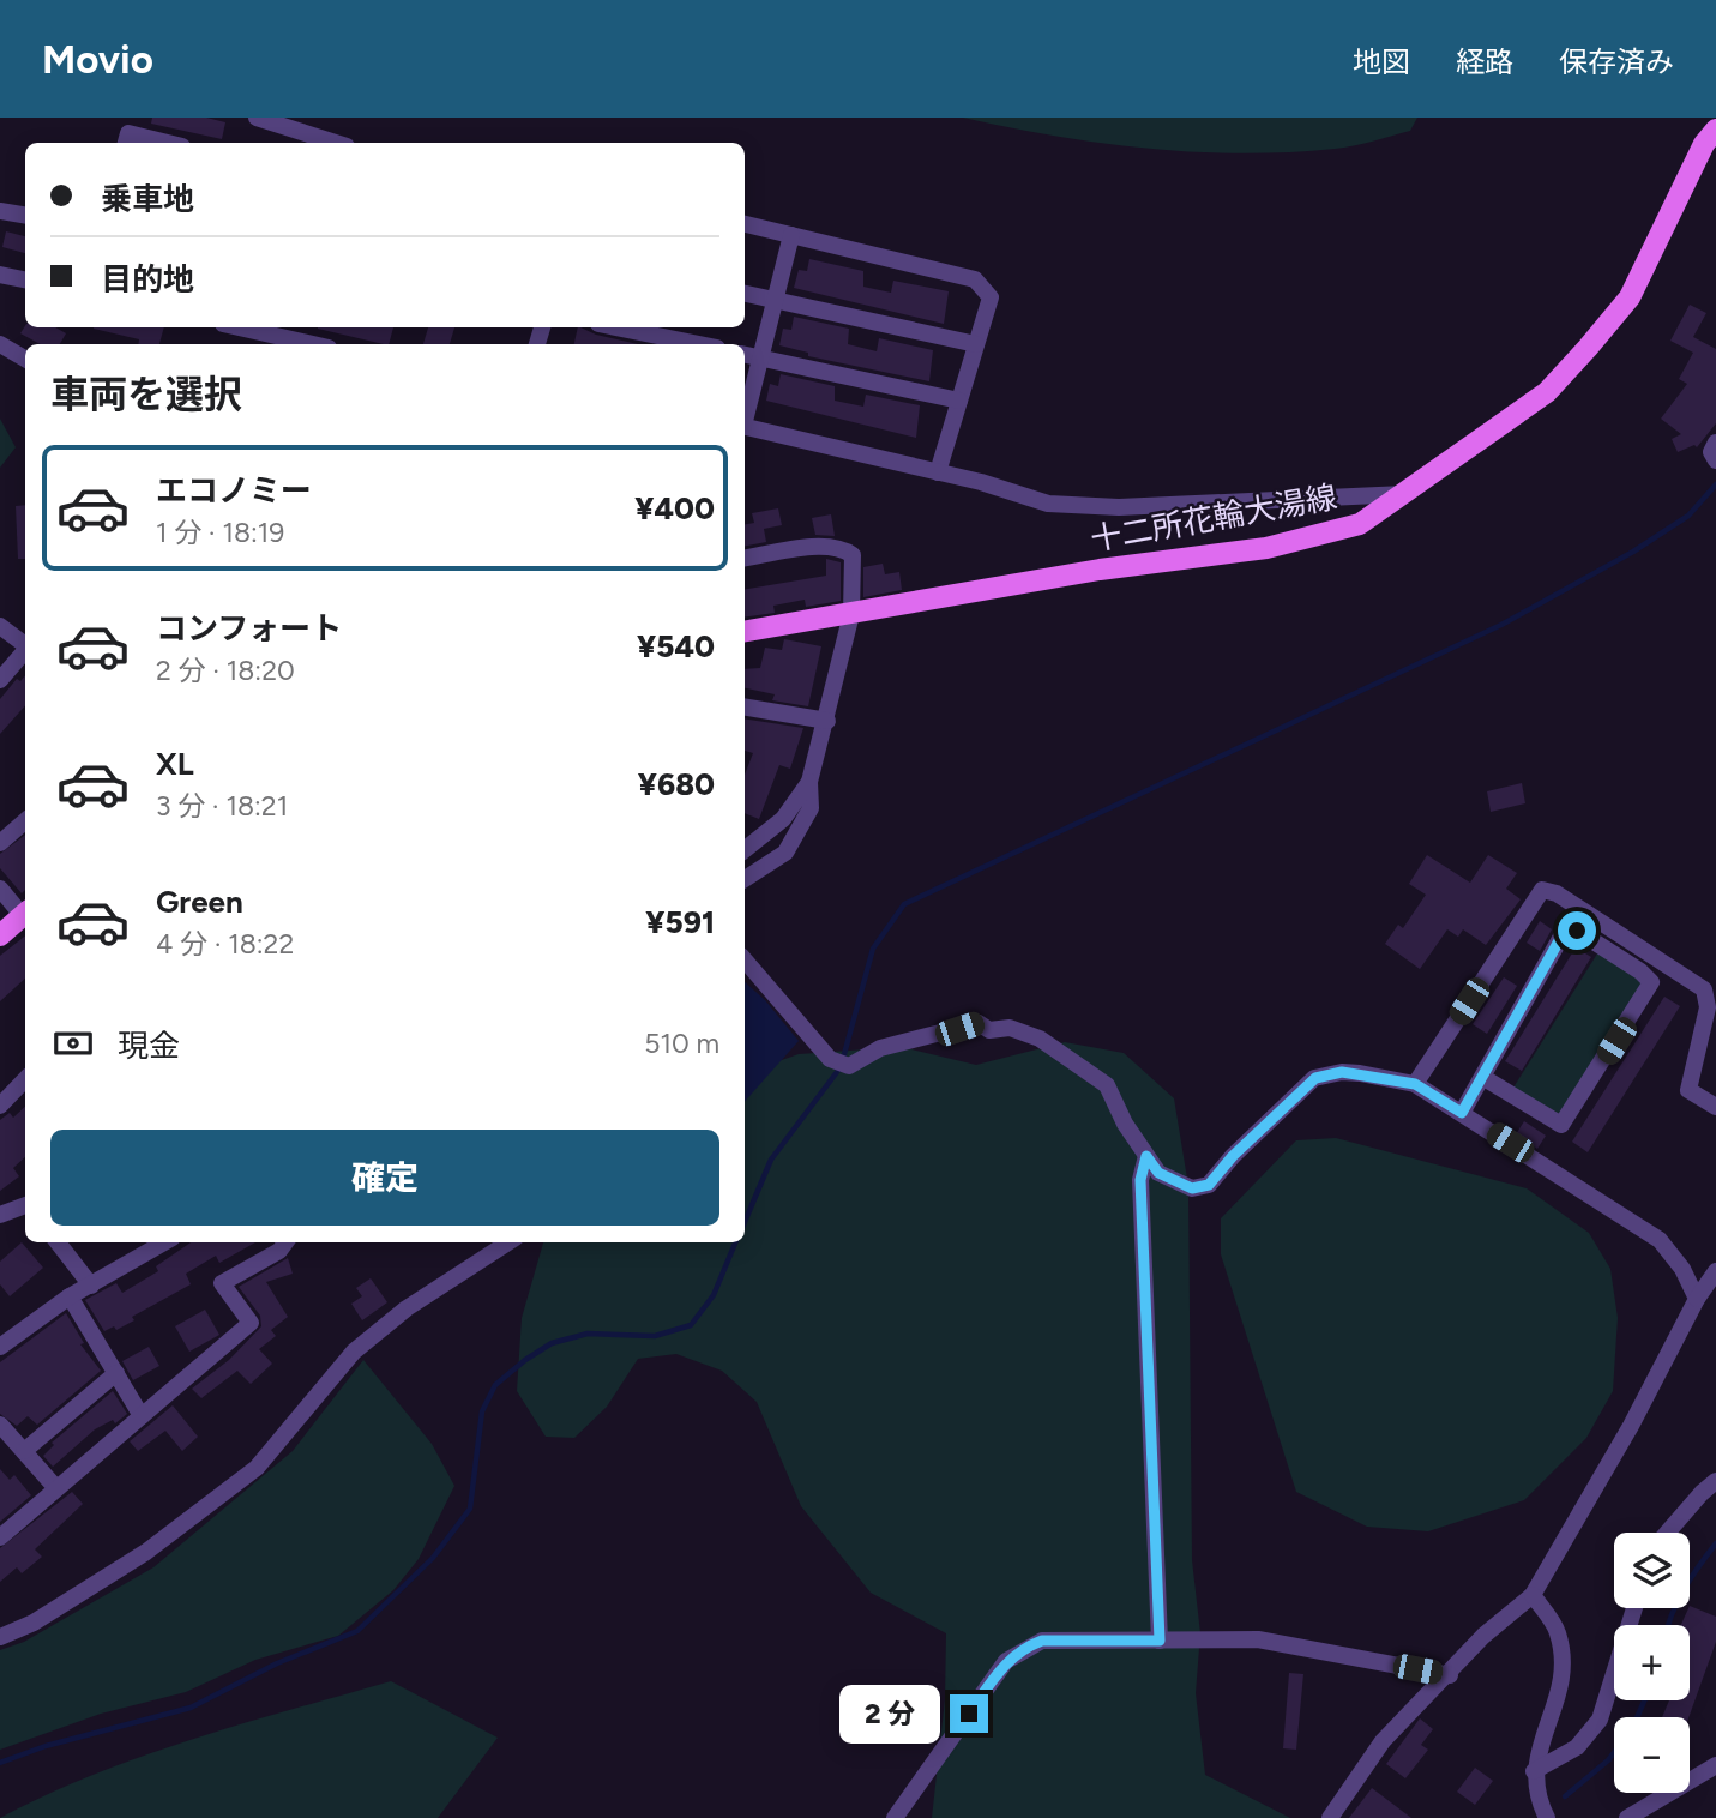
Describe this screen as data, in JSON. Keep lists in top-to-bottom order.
{
  "streets": {
    "main road": ["十二所花輪大湯線"]
  },
  "page": {
    "header": "Movio",
    "nav": ["地図", "経路", "保存済み"],
    "banner": ["乗車地", "目的地"],
    "heading": "車両を選択",
    "list": [
      {
        "name": "エコノミー",
        "note": "1 分 · 18:19",
        "value": "¥400"
      },
      {
        "name": "コンフォート",
        "note": "2 分 · 18:20",
        "value": "¥540"
      },
      {
        "name": "XL",
        "note": "3 分 · 18:21",
        "value": "¥680"
      },
      {
        "name": "Green",
        "note": "4 分 · 18:22",
        "value": "¥591"
      }
    ],
    "pay": ["現金", "510 m"],
    "buttons": "確定",
    "map_buttons": ["+", "−"],
    "bubble": "2 分"
  }
}
